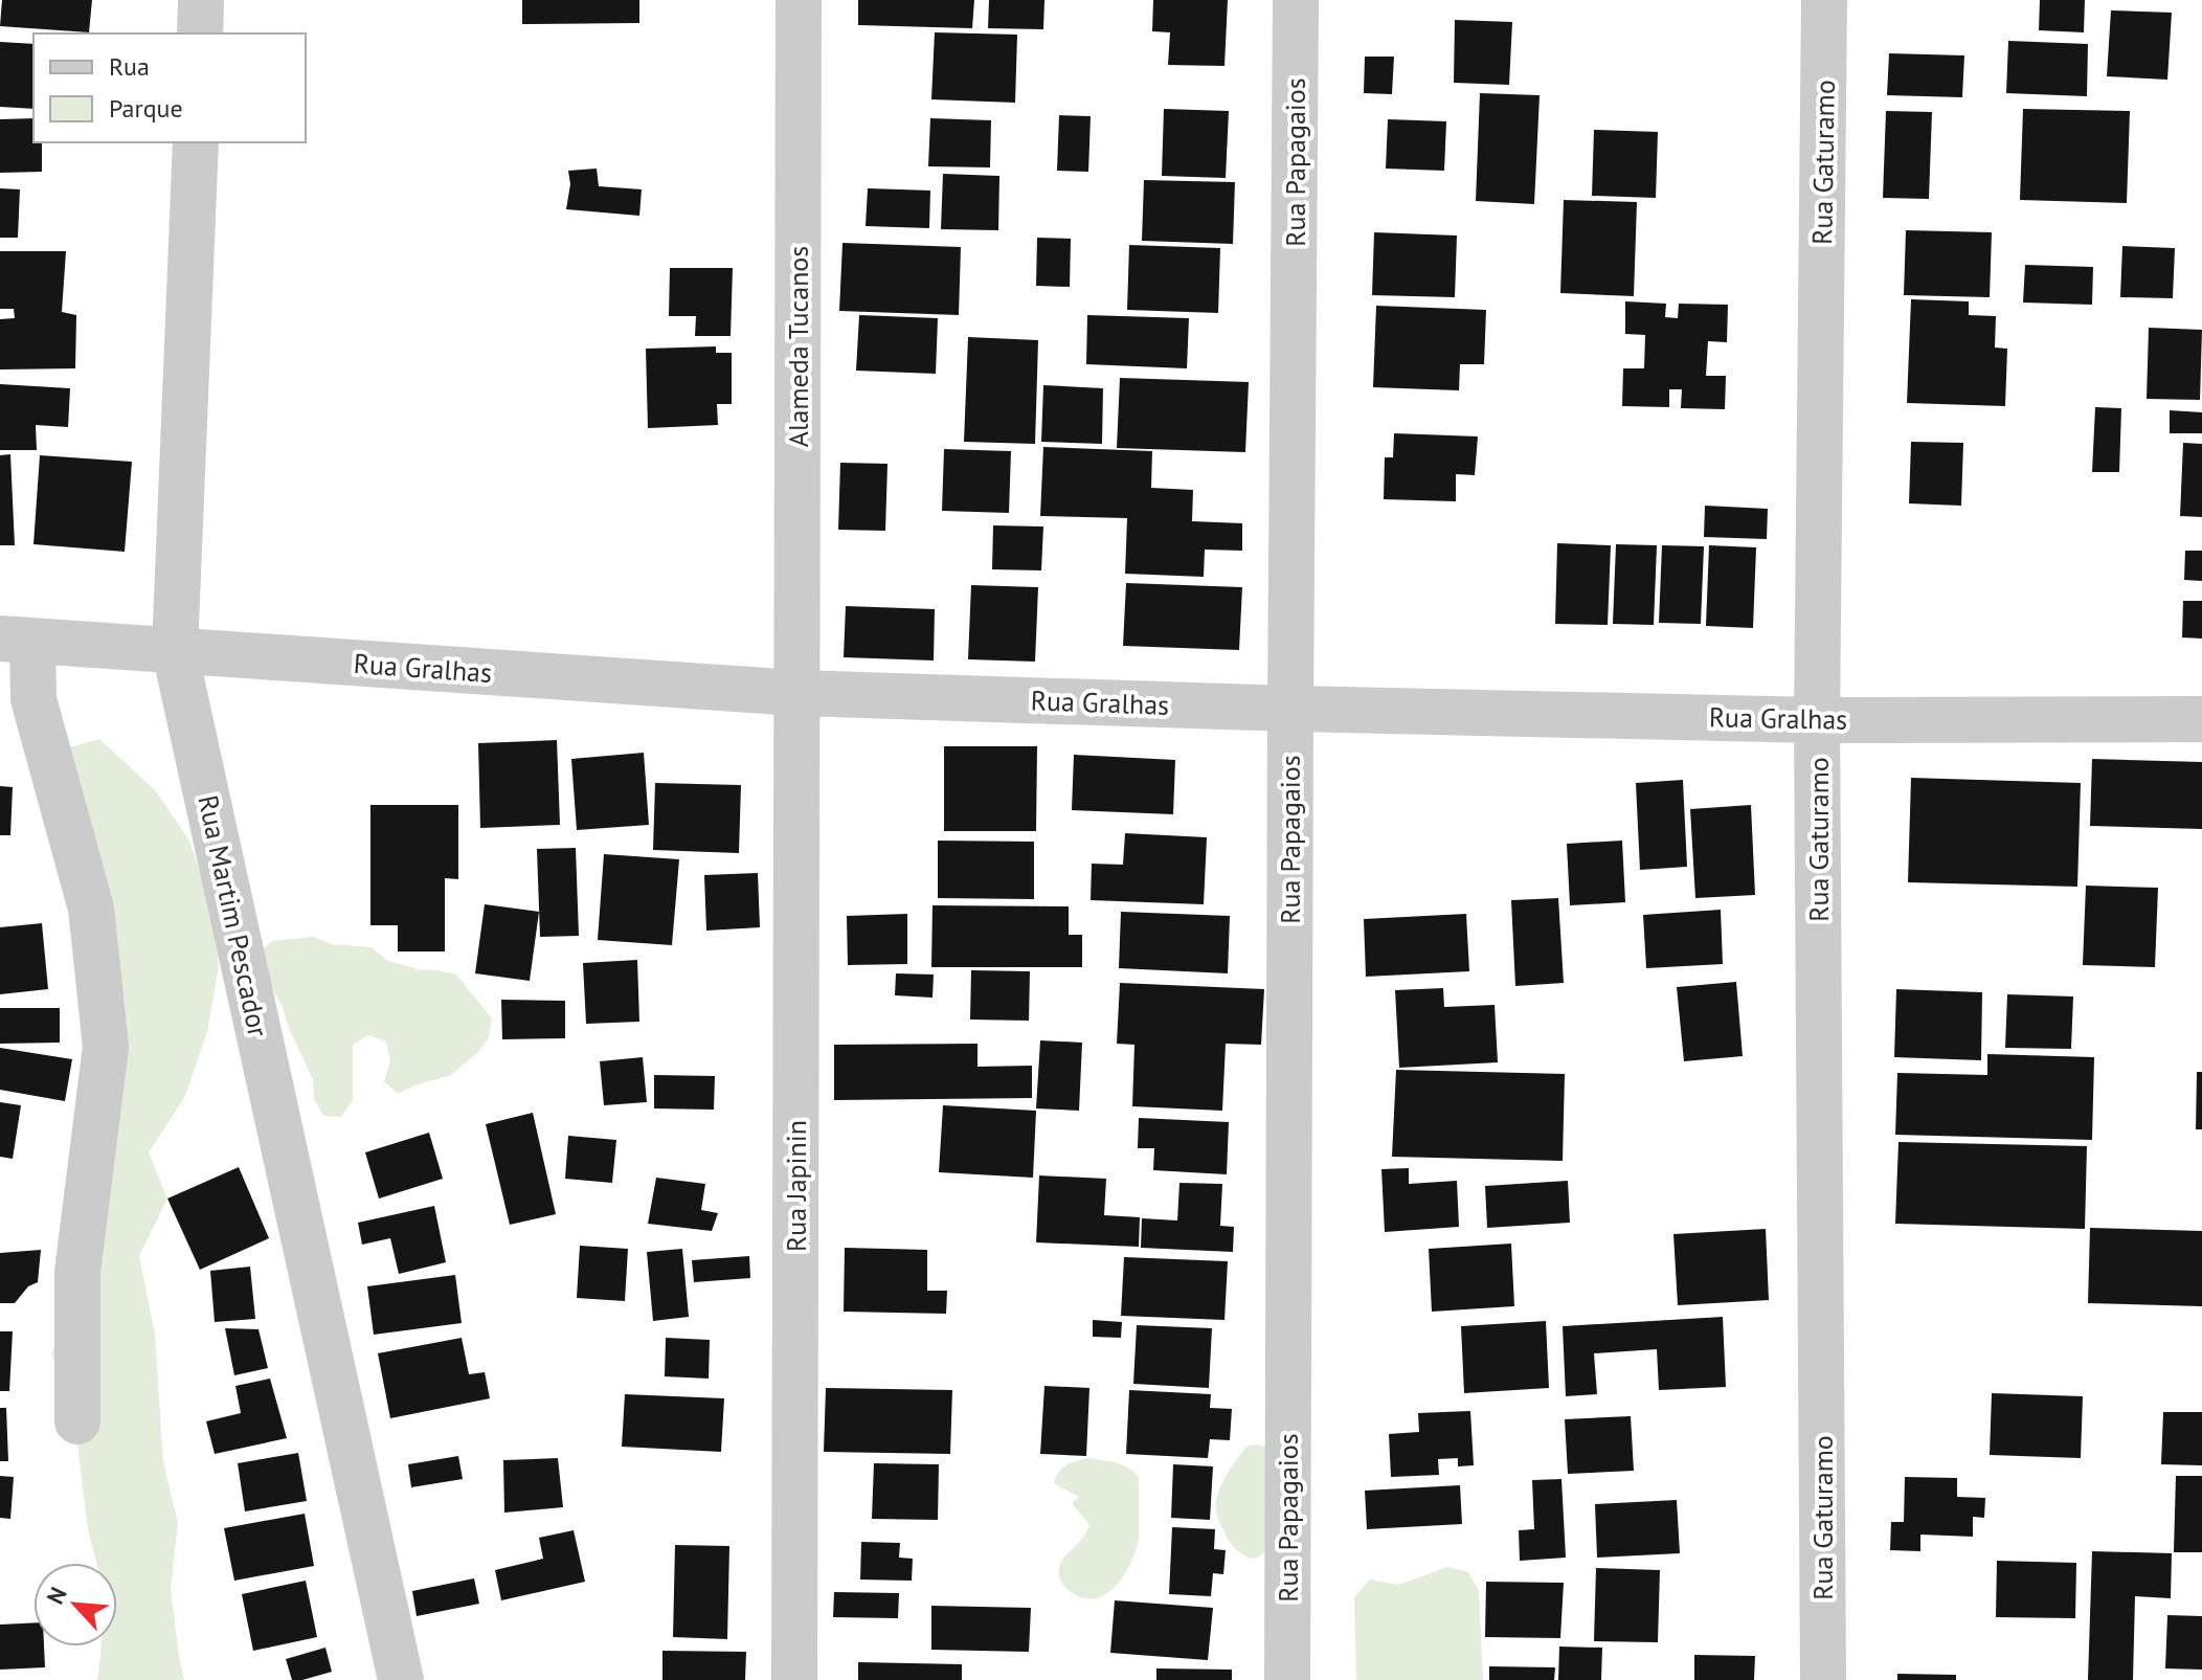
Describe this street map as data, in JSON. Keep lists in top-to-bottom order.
{
  "streets": {
    "street": [
      "Rua Papagaios",
      "Rua Gaturamo",
      "Alameda Tucanos",
      "Rua Gralhas",
      "Rua Martim Pescador",
      "Rua Japinin"
    ]
  },
  "crossings": [
    ["Rua Papagaios", "Rua Gralhas"],
    ["Rua Gaturamo", "Rua Gralhas"],
    ["Alameda Tucanos", "Rua Gralhas"],
    ["Alameda Tucanos", "Rua Japinin"],
    ["Rua Gralhas", "Rua Martim Pescador"],
    ["Rua Gralhas", "Rua Japinin"]
  ],
  "legend": ["Rua", "Parque"],
  "north": "top left"
}
